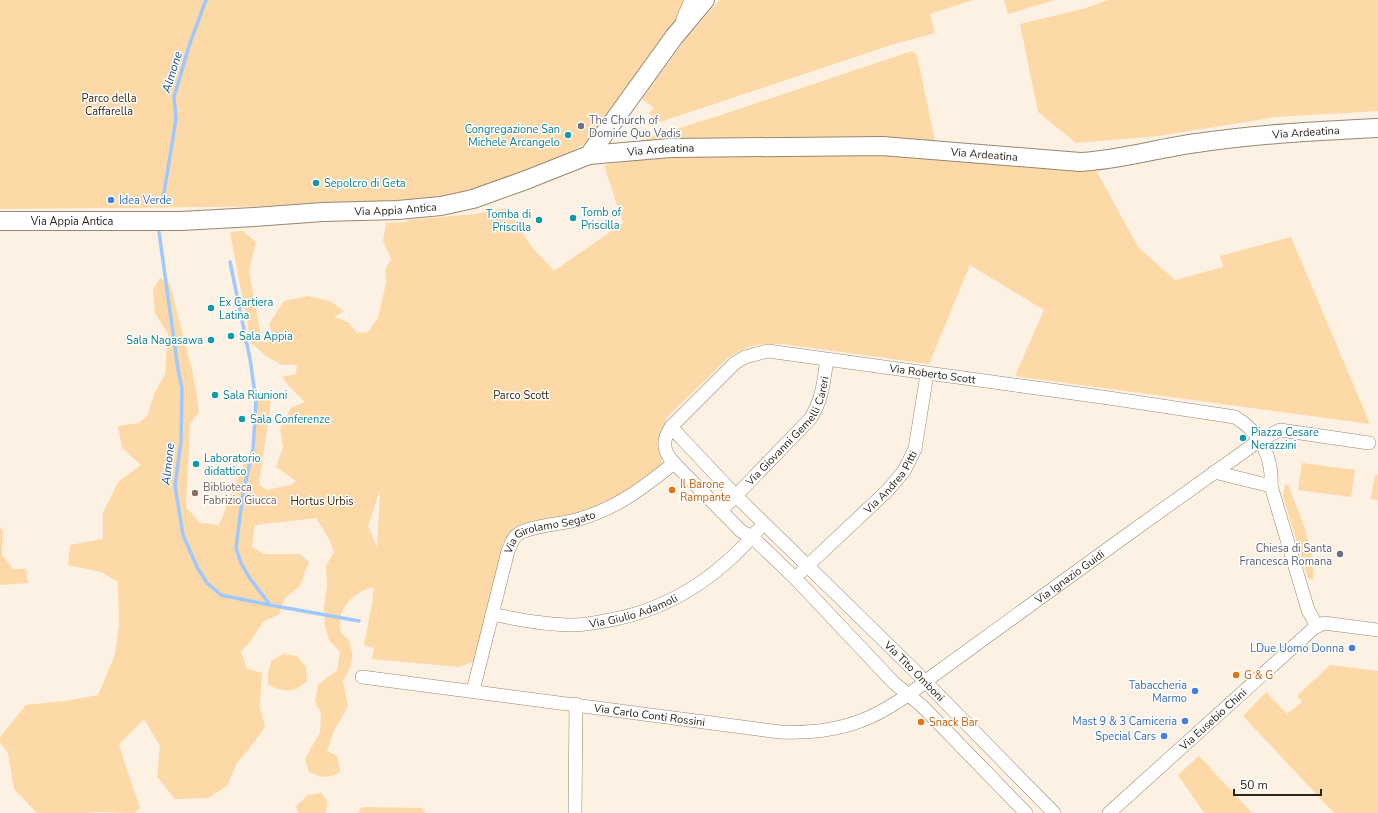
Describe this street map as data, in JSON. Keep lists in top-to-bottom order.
{
  "streets": {
    "street": [
      "Via Ardeatina",
      "Via Appia Antica",
      "Via Roberto Scott",
      "Via Giovanni Gemelli Careri",
      "Via Andrea Pitti",
      "Via Girolamo Segato",
      "Via Ignazio Guidi",
      "Via Giulio Adamoli",
      "Via Tito Omboni",
      "Via Carlo Conti Rossini",
      "Via Eusebio Chini"
    ]
  },
  "crossings": [
    ["Via Ardeatina", "Via Appia Antica"],
    ["Via Roberto Scott", "Via Giovanni Gemelli Careri"],
    ["Via Roberto Scott", "Via Andrea Pitti"],
    ["Via Roberto Scott", "Via Tito Omboni"],
    ["Via Giovanni Gemelli Careri", "Via Tito Omboni"],
    ["Via Andrea Pitti", "Via Tito Omboni"],
    ["Via Girolamo Segato", "Via Giulio Adamoli"],
    ["Via Girolamo Segato", "Via Tito Omboni"],
    ["Via Girolamo Segato", "Via Carlo Conti Rossini"],
    ["Via Ignazio Guidi", "Via Tito Omboni"],
    ["Via Ignazio Guidi", "Via Carlo Conti Rossini"],
    ["Via Giulio Adamoli", "Via Tito Omboni"],
    ["Via Tito Omboni", "Via Carlo Conti Rossini"]
  ],
  "water": ["Almone"],
  "parks": ["Parco della Caffarella", "Parco Scott", "Hortus Urbis"],
  "places": [
    "The Church of Domine Quo Vadis",
    "Congregazione San Michele Arcangelo",
    "Sepolcro di Geta",
    "Idea Verde",
    "Tomb of Priscilla",
    "Tomba di Priscilla",
    "Ex Cartiera Latina",
    "Sala Appia",
    "Sala Nagasawa",
    "Sala Riunioni",
    "Sala Conferenze",
    "Piazza Cesare Nerazzini",
    "Laboratorio didattico",
    "Il Barone Rampante",
    "Biblioteca Fabrizio Giucca",
    "Chiesa di Santa Francesca Romana",
    "LDue Uomo Donna",
    "G & G",
    "Tabaccheria Marmo",
    "Mast 9 & 3 Camiceria",
    "Snack Bar",
    "Special Cars"
  ],
  "scale_bar": "50 m"
}
